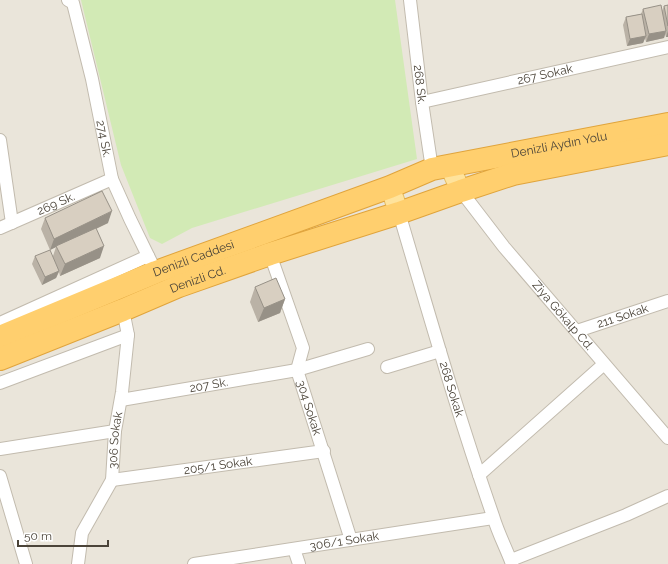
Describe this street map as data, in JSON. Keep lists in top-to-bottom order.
{
  "streets": {
    "highway": ["Denizli Aydın Yolu", "Denizli Caddesi", "Denizli Cd."],
    "street": [
      "267 Sokak",
      "268 Sk.",
      "274 Sk.",
      "269 Sk.",
      "Ziya Gökalp Cd.",
      "211 Sokak",
      "207 Sk.",
      "268 Sokak",
      "304 Sokak",
      "306 Sokak",
      "205/1 Sokak",
      "306/1 Sokak"
    ]
  },
  "crossings": [
    ["267 Sokak", "268 Sk."],
    ["268 Sk.", "Denizli Aydın Yolu"],
    ["274 Sk.", "269 Sk."],
    ["274 Sk.", "Denizli Caddesi"],
    ["Denizli Aydın Yolu", "Denizli Caddesi"],
    ["Denizli Aydın Yolu", "Denizli Cd."],
    ["Denizli Aydın Yolu", "Ziya Gökalp Cd."],
    ["Denizli Aydın Yolu", "268 Sokak"],
    ["Denizli Cd.", "268 Sokak"],
    ["Denizli Cd.", "304 Sokak"],
    ["Denizli Cd.", "306 Sokak"],
    ["Ziya Gökalp Cd.", "211 Sokak"],
    ["207 Sk.", "304 Sokak"],
    ["207 Sk.", "306 Sokak"],
    ["268 Sokak", "306/1 Sokak"],
    ["304 Sokak", "205/1 Sokak"],
    ["304 Sokak", "306/1 Sokak"],
    ["306 Sokak", "205/1 Sokak"]
  ],
  "scale_bar": "50 m"
}
